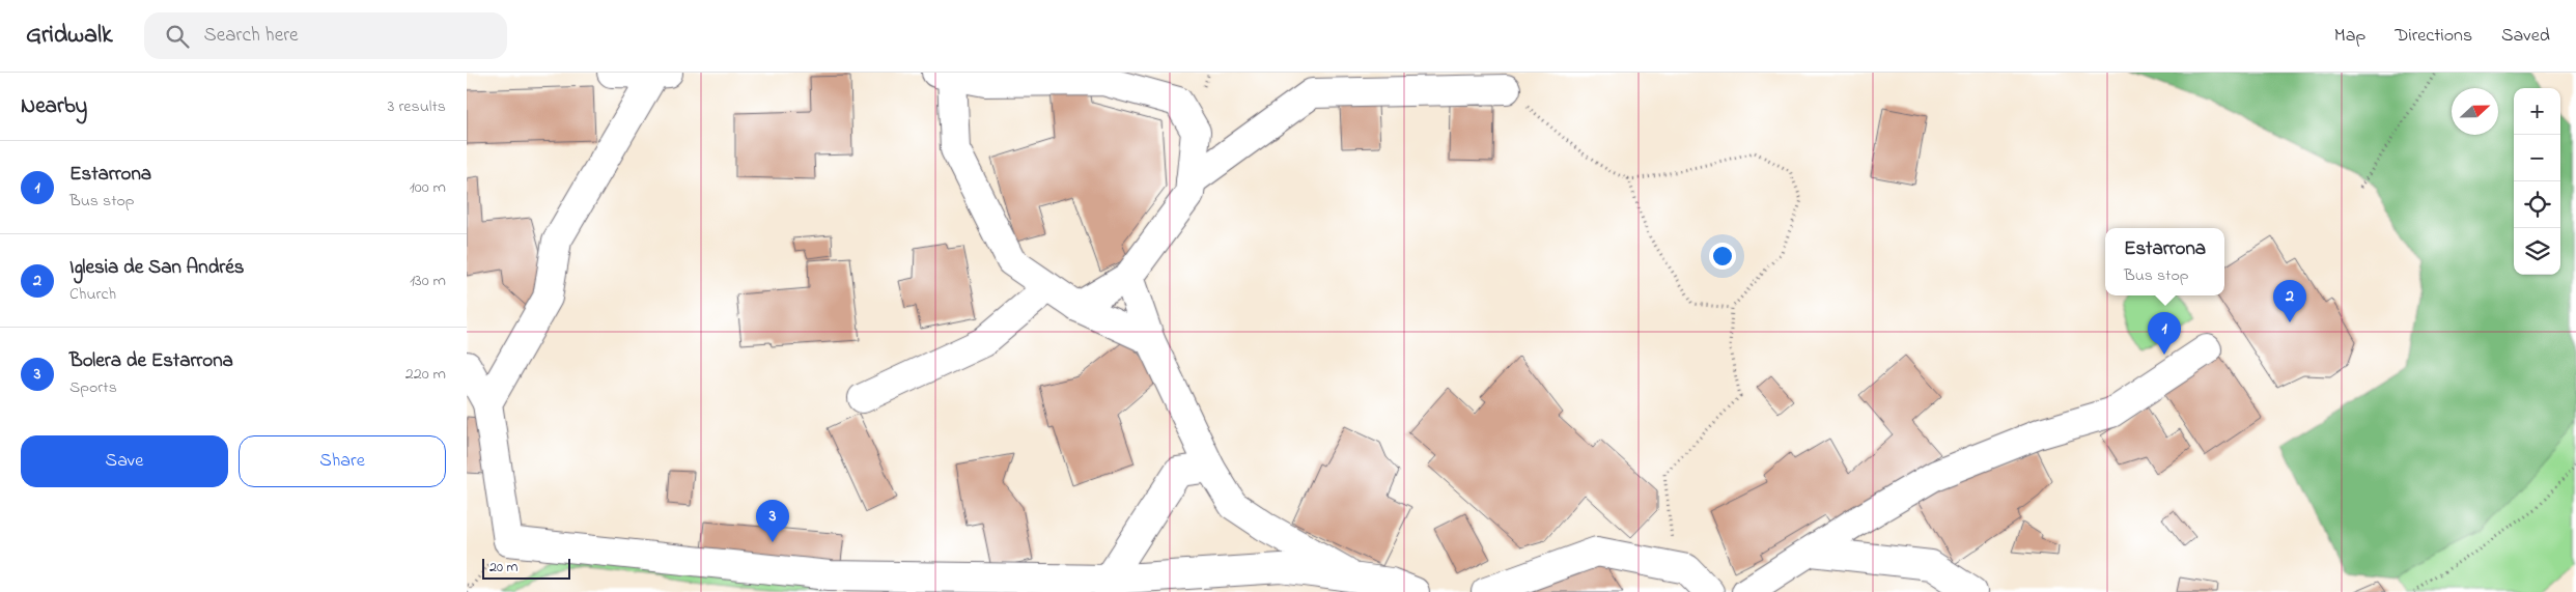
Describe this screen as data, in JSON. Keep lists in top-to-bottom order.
{
  "scale_bar": "20 m",
  "north": "right",
  "page": {
    "header": "Gridwalk",
    "search": "Search here",
    "nav": ["Map", "Directions", "Saved"],
    "heading": ["Nearby", "3 results"],
    "map_buttons": ["+", "−"],
    "list": [
      {
        "mark": "1",
        "name": "Estarrona",
        "note": "Bus stop",
        "value": "100 m"
      },
      {
        "mark": "2",
        "name": "Iglesia de San Andrés",
        "note": "Church",
        "value": "130 m"
      },
      {
        "mark": "3",
        "name": "Bolera de Estarrona",
        "note": "Sports",
        "value": "220 m"
      }
    ],
    "popup": ["Estarrona", "Bus stop"],
    "pins": ["2", "1", "3"],
    "buttons": ["Save", "Share"],
    "scale": "20 m"
  }
}
